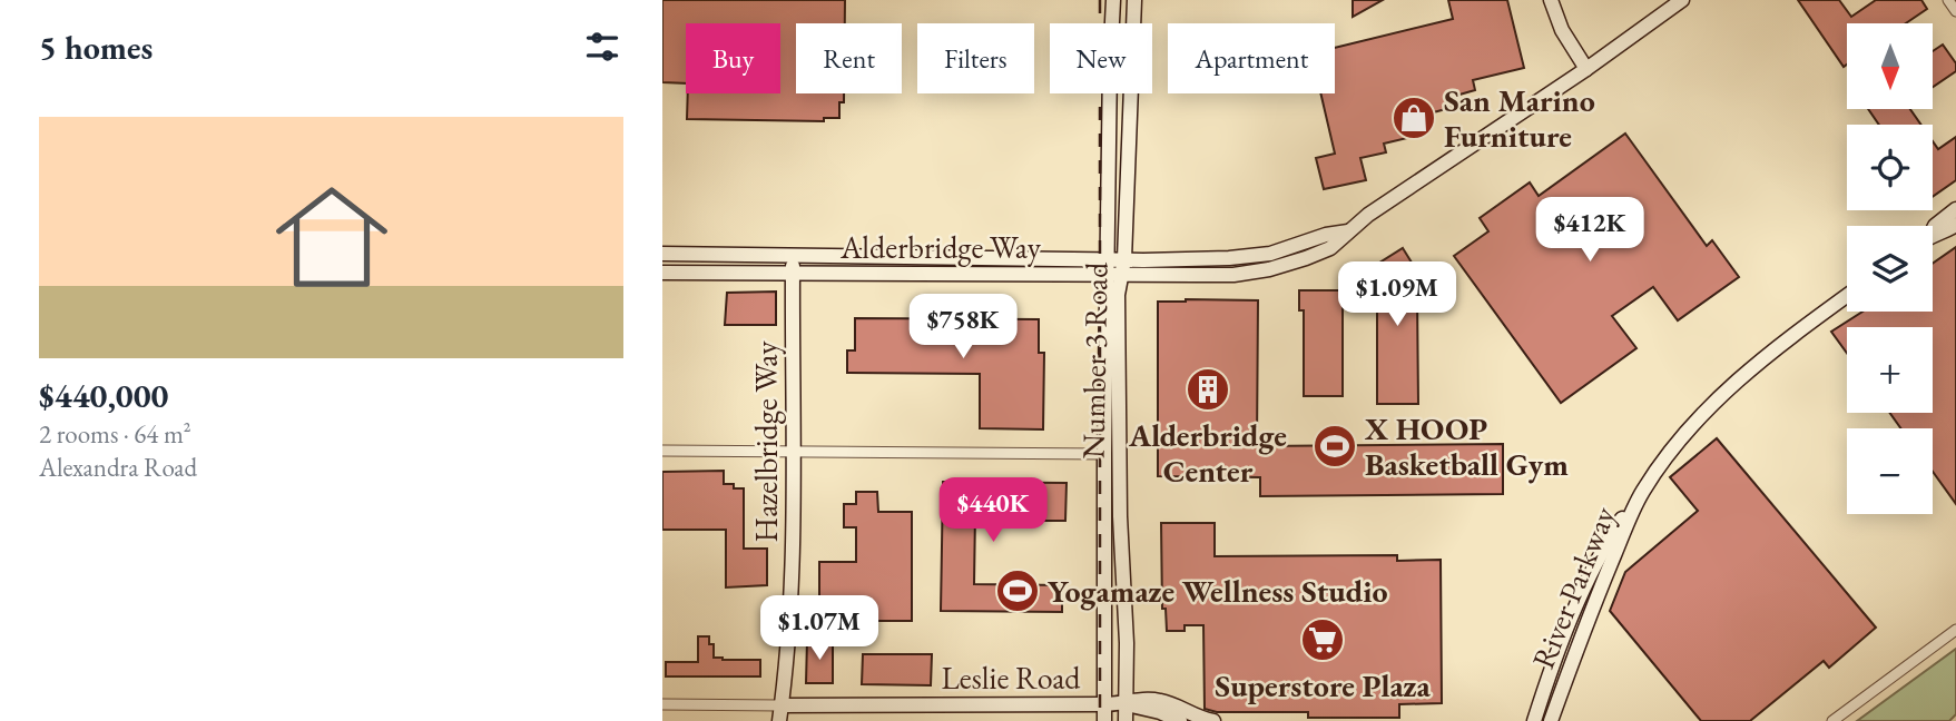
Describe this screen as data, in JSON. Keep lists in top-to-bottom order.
{
  "streets": {
    "street": [
      "Alderbridge Way",
      "Number 3 Road",
      "Hazelbridge Way",
      "River Parkway",
      "Leslie Road"
    ]
  },
  "crossings": [
    ["Alderbridge Way", "Number 3 Road"],
    ["Alderbridge Way", "Hazelbridge Way"],
    ["Number 3 Road", "Leslie Road"],
    ["Hazelbridge Way", "Leslie Road"]
  ],
  "places": {
    "shop": ["San Marino Furniture"],
    "building": ["Alderbridge Center"],
    "sports": ["X HOOP Basketball Gym", "Yogamaze Wellness Studio"],
    "supermarket": ["Superstore Plaza"]
  },
  "north": "bottom",
  "page": {
    "heading": "5 homes",
    "map_buttons": ["+", "−"],
    "chip": [
      "Buy",
      "Rent",
      "Filters",
      "New",
      "Apartment"
    ],
    "list": [
      {
        "name": "$440,000",
        "note": "2 rooms · 64 m² · Alexandra Road"
      }
    ],
    "price": [
      "$412K",
      "$1.09M",
      "$758K",
      "$440K",
      "$1.07M"
    ]
  }
}
